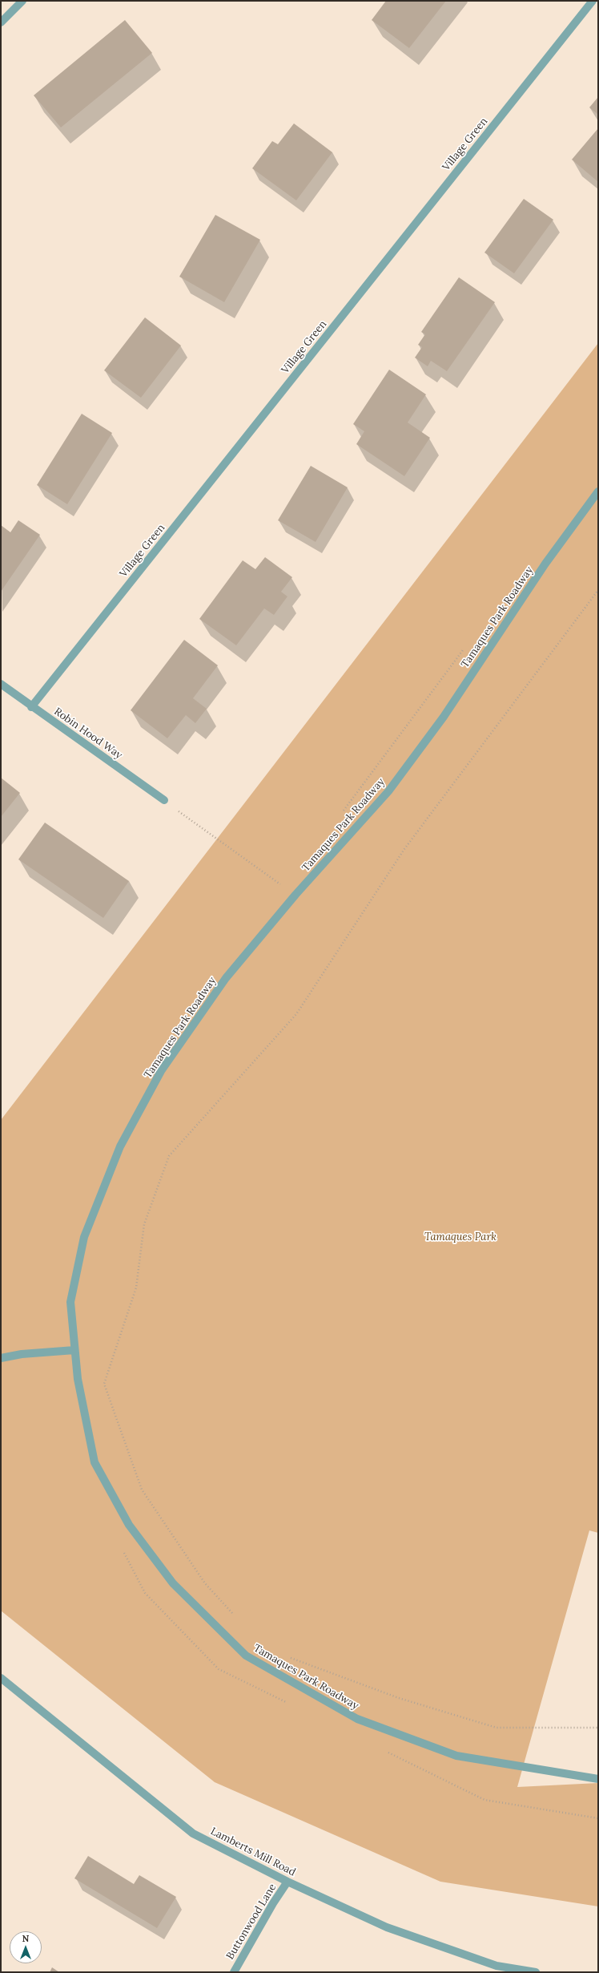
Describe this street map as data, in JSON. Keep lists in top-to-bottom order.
{
  "streets": {
    "street": [
      "Village Green",
      "Tamaques Park Roadway",
      "Robin Hood Way",
      "Lamberts Mill Road",
      "Buttonwood Lane"
    ]
  },
  "crossings": [
    ["Village Green", "Robin Hood Way"],
    ["Lamberts Mill Road", "Buttonwood Lane"]
  ],
  "parks": ["Tamaques Park"],
  "north": "top"
}
